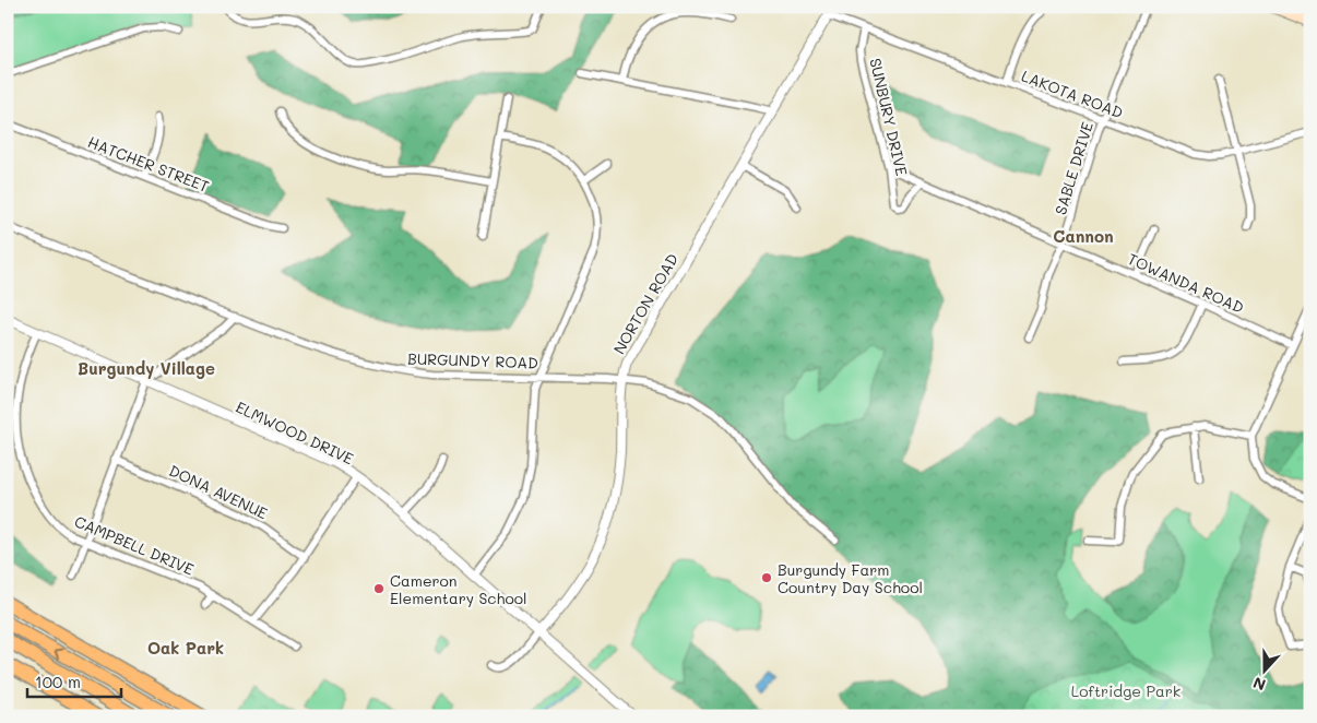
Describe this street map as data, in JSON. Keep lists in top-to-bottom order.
{
  "streets": {
    "street": [
      "LAKOTA ROAD",
      "SUNBURY DRIVE",
      "HATCHER STREET",
      "SABLE DRIVE",
      "TOWANDA ROAD",
      "NORTON ROAD",
      "BURGUNDY ROAD",
      "ELMWOOD DRIVE",
      "DONA AVENUE",
      "CAMPBELL DRIVE"
    ]
  },
  "crossings": [
    ["LAKOTA ROAD", "SUNBURY DRIVE"],
    ["LAKOTA ROAD", "SABLE DRIVE"],
    ["LAKOTA ROAD", "NORTON ROAD"],
    ["SUNBURY DRIVE", "TOWANDA ROAD"],
    ["SABLE DRIVE", "TOWANDA ROAD"],
    ["NORTON ROAD", "BURGUNDY ROAD"],
    ["NORTON ROAD", "ELMWOOD DRIVE"],
    ["ELMWOOD DRIVE", "CAMPBELL DRIVE"]
  ],
  "districts": ["Cannon", "Burgundy Village", "Oak Park"],
  "parks": ["Loftridge Park"],
  "places": ["Burgundy Farm Country Day School", "Cameron Elementary School"],
  "scale_bar": "100 m",
  "north": "bottom"
}
